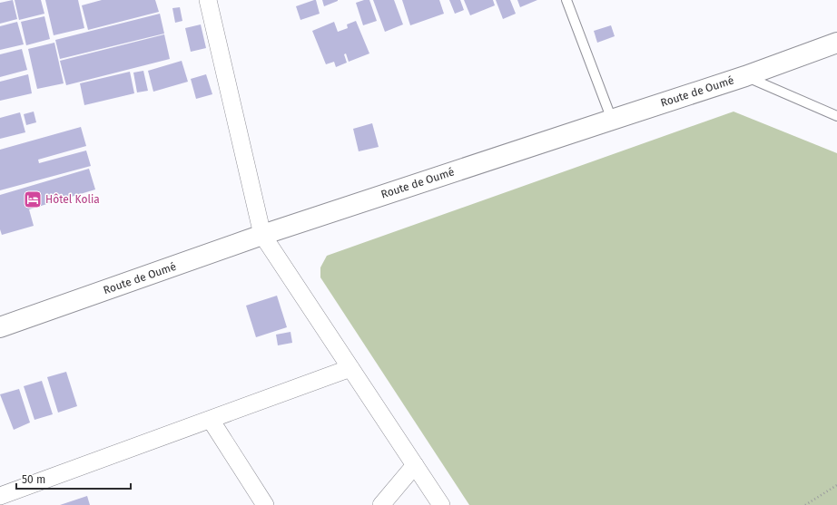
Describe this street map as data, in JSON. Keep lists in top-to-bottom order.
{
  "streets": {
    "main road": ["Route de Oumé"]
  },
  "places": {
    "hotel": ["Hôtel Kolia"]
  },
  "scale_bar": "50 m"
}
